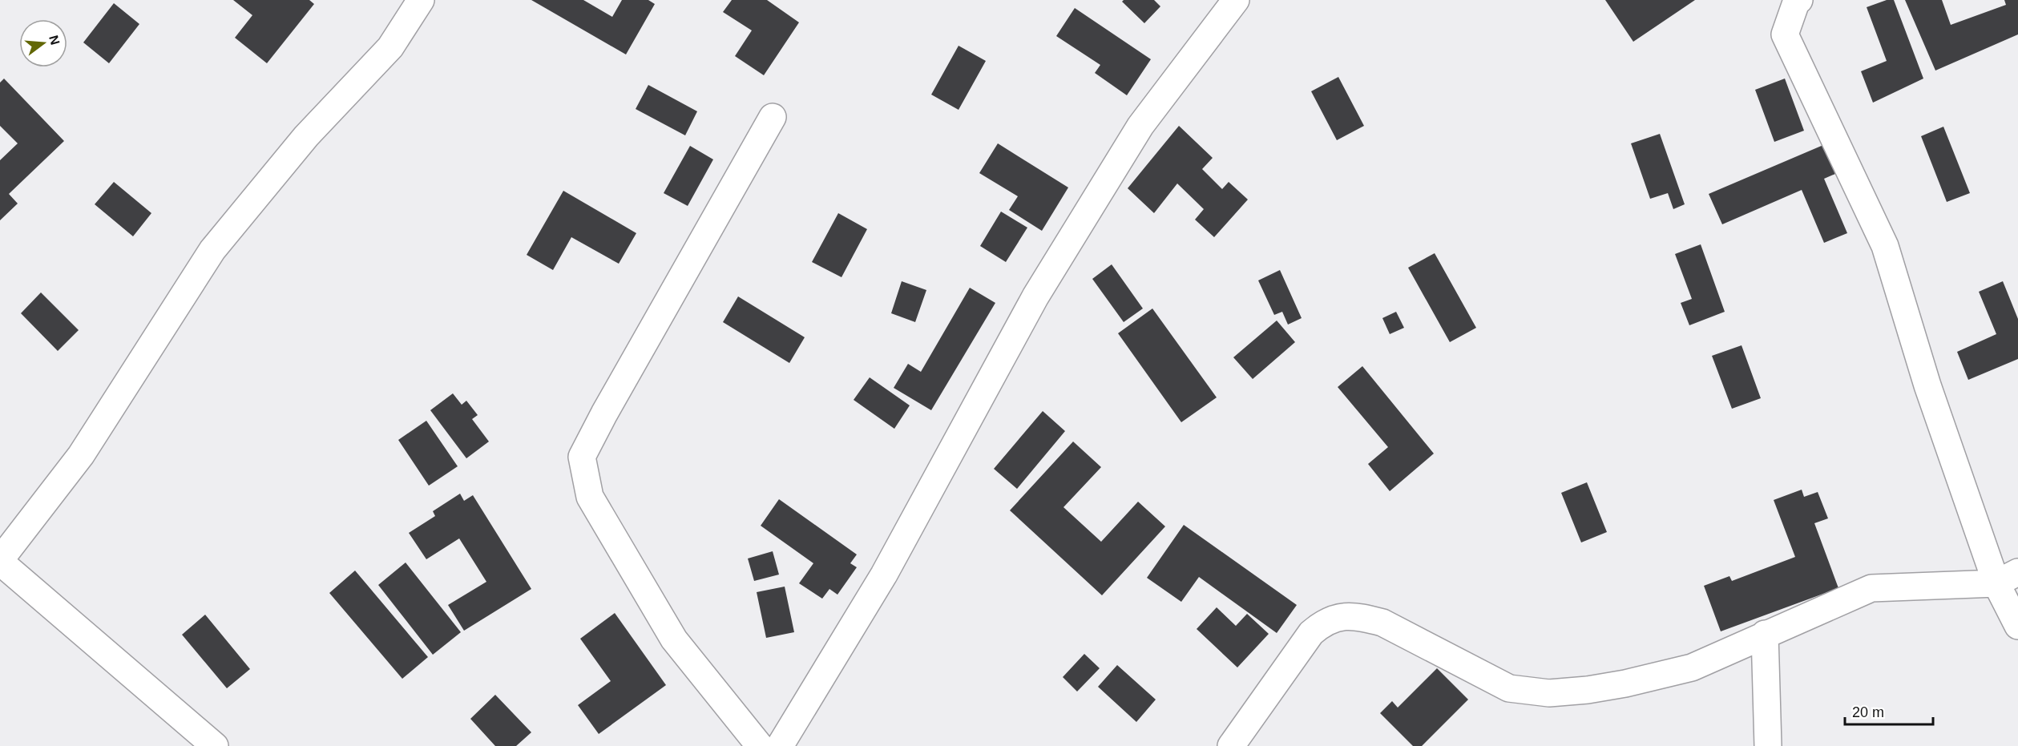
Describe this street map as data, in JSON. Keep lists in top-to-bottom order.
{
  "scale_bar": "20 m",
  "north": "right"
}
